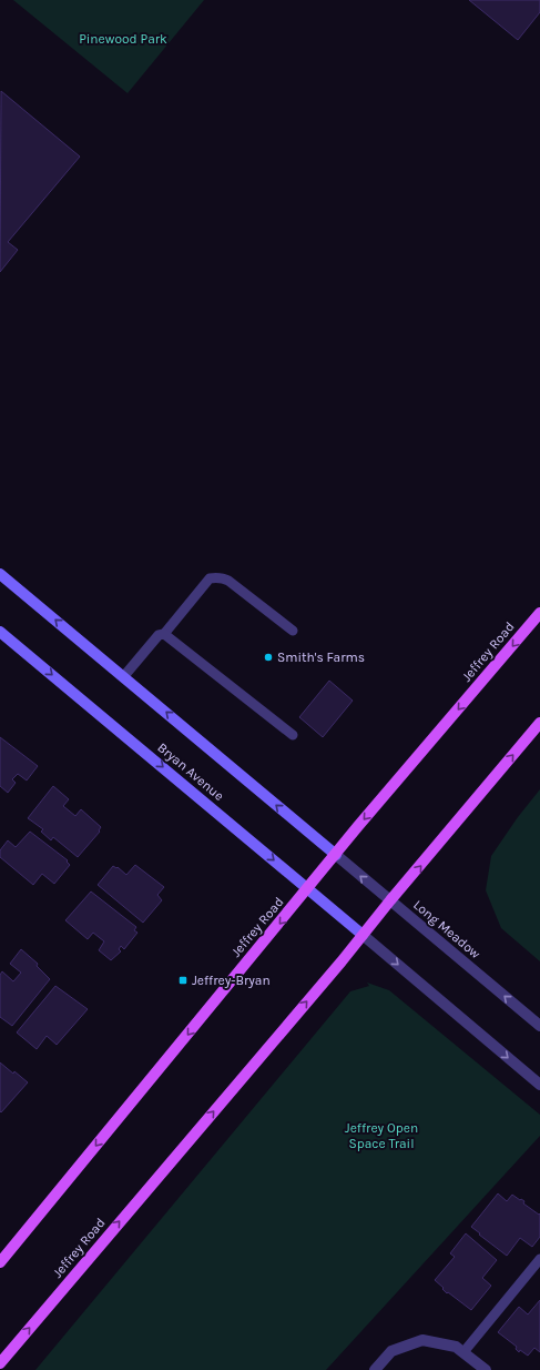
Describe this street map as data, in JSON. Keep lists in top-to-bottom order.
{
  "streets": {
    "main road": ["Jeffrey Road", "Bryan Avenue"],
    "street": ["Long Meadow"]
  },
  "crossings": [
    ["Jeffrey Road", "Bryan Avenue"],
    ["Jeffrey Road", "Long Meadow"]
  ],
  "parks": ["Pinewood Park", "Jeffrey Open Space Trail"],
  "places": {
    "other": ["Smith's Farms"],
    "transit": ["Jeffrey-Bryan"]
  }
}
